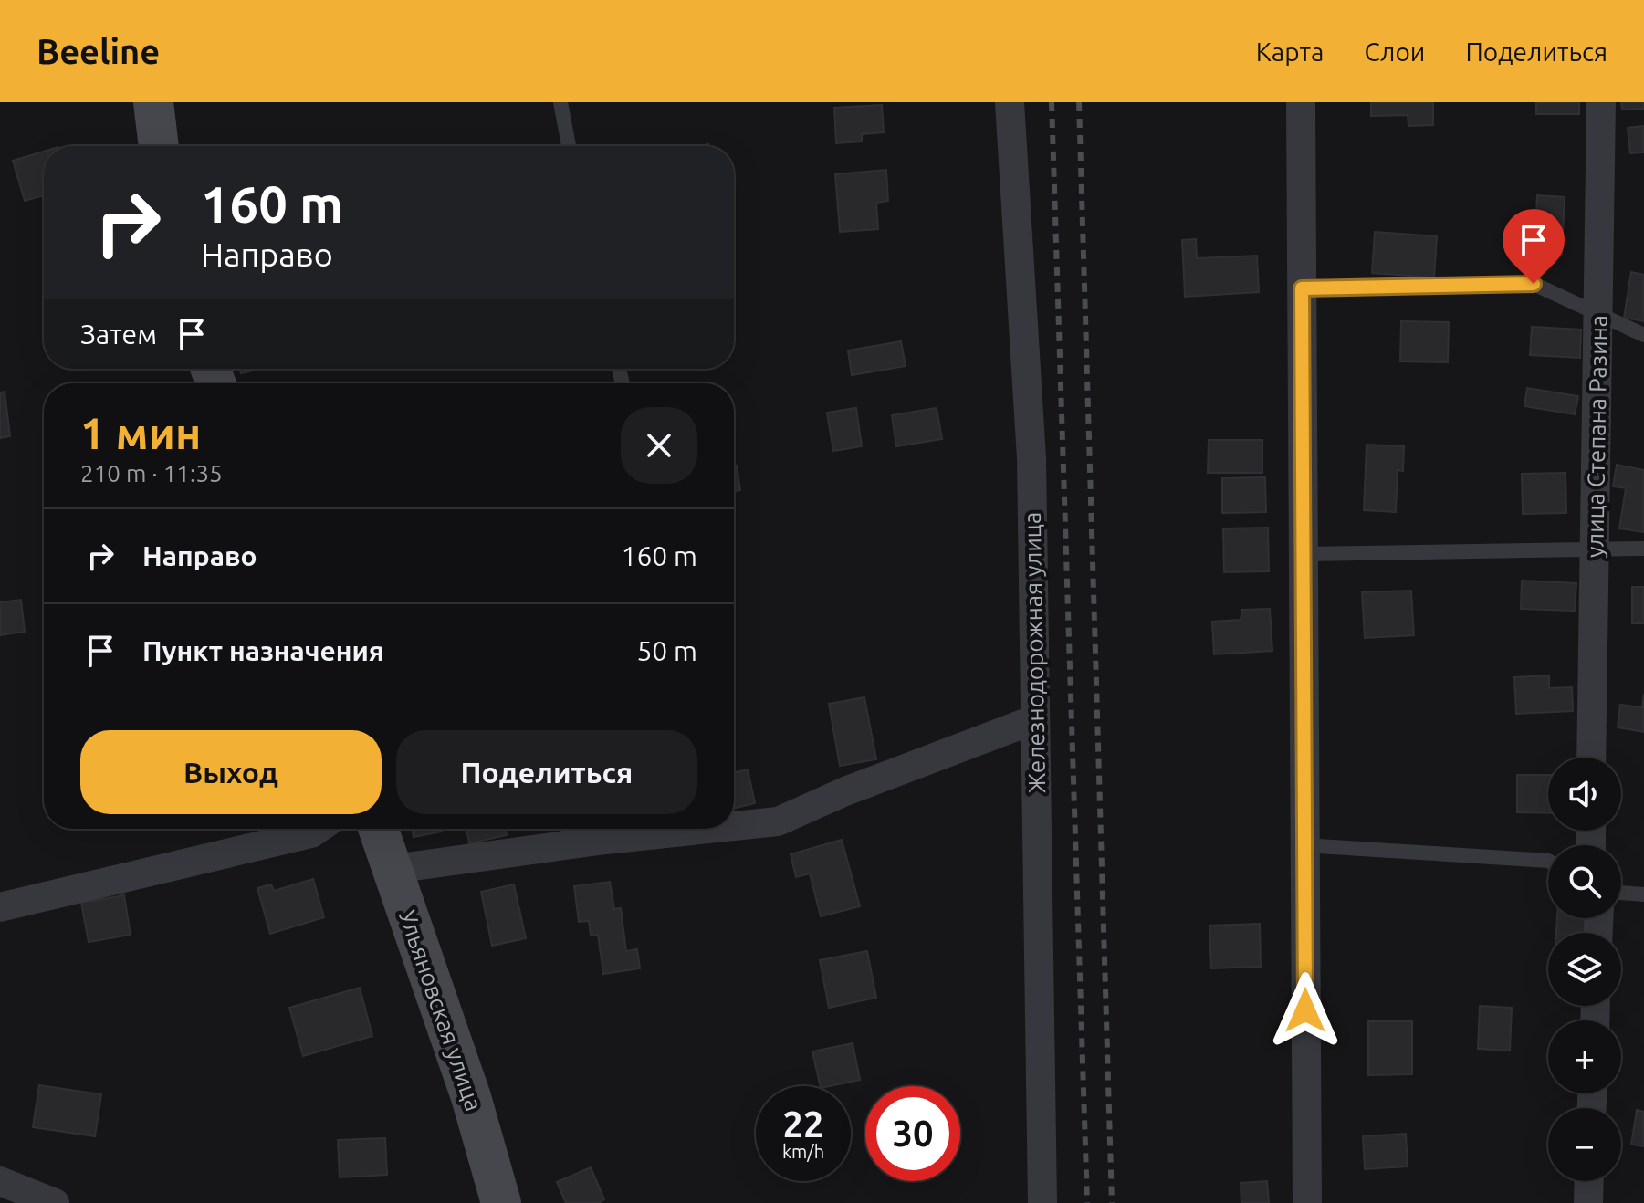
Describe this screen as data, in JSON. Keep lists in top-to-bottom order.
{
  "streets": {
    "main road": ["Ульяновская улица"],
    "street": ["улица Степана Разина", "Железнодорожная улица"]
  },
  "page": {
    "header": "Beeline",
    "nav": ["Карта", "Слои", "Поделиться"],
    "turn": ["160 m", "Направо"],
    "then": "Затем",
    "heading": ["1 мин", "210 m · 11:35"],
    "list": [
      {
        "name": "Направо",
        "value": "160 m"
      },
      {
        "name": "Пункт назначения",
        "value": "50 m"
      }
    ],
    "buttons": ["Выход", "Поделиться"],
    "map_buttons": ["+", "−"],
    "speed": "22 km/h",
    "limit": "30"
  }
}
